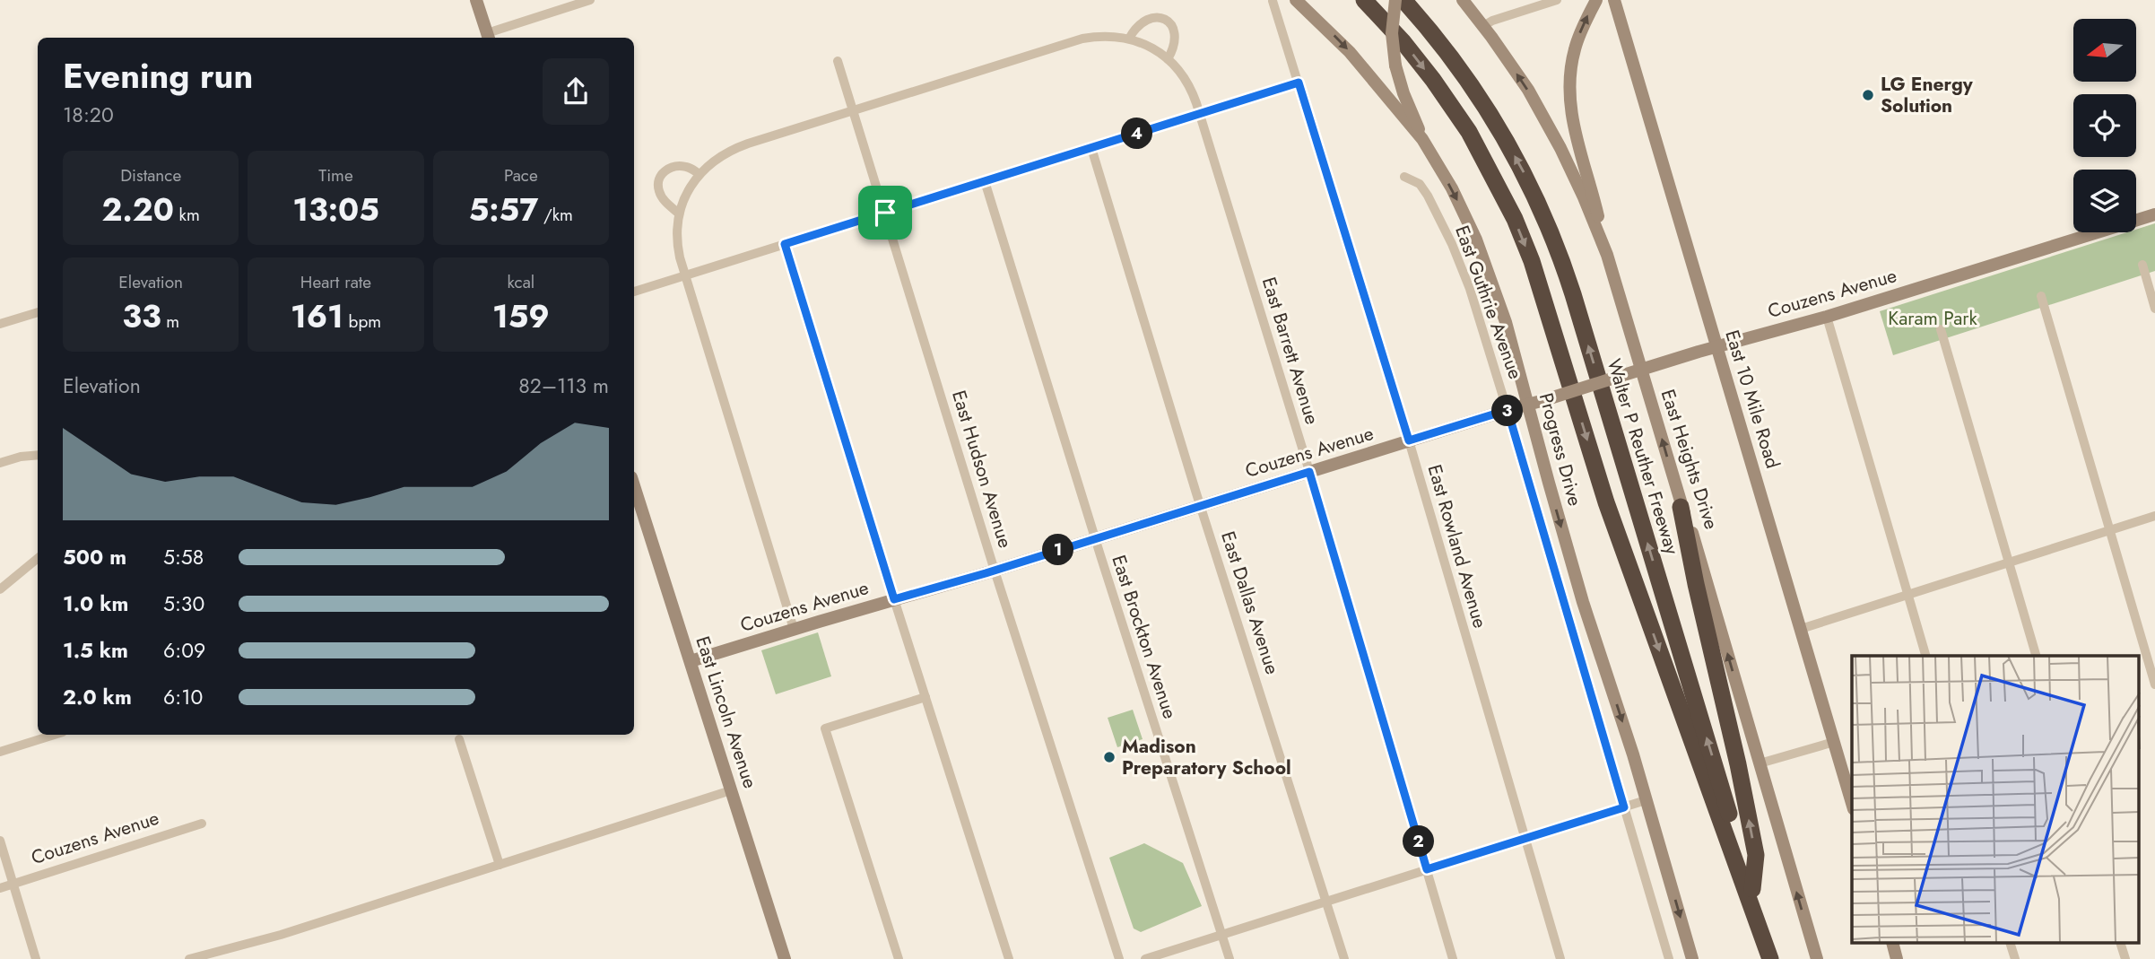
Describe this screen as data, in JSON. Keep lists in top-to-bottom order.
{
  "streets": {
    "highway": ["Walter P Reuther Freeway"],
    "main road": [
      "Couzens Avenue",
      "East 10 Mile Road",
      "Progress Drive",
      "East Heights Drive",
      "East Lincoln Avenue"
    ],
    "street": [
      "East Guthrie Avenue",
      "East Barrett Avenue",
      "East Hudson Avenue",
      "East Rowland Avenue",
      "East Dallas Avenue",
      "East Brockton Avenue"
    ]
  },
  "crossings": [
    ["Couzens Avenue", "East Guthrie Avenue"],
    ["Couzens Avenue", "East Barrett Avenue"],
    ["Couzens Avenue", "East 10 Mile Road"],
    ["Couzens Avenue", "Progress Drive"],
    ["Couzens Avenue", "East Heights Drive"],
    ["Couzens Avenue", "East Hudson Avenue"],
    ["Couzens Avenue", "East Rowland Avenue"],
    ["Couzens Avenue", "East Dallas Avenue"],
    ["Couzens Avenue", "East Brockton Avenue"],
    ["Couzens Avenue", "East Lincoln Avenue"]
  ],
  "one_way": ["Progress Drive"],
  "parks": ["Karam Park"],
  "places": ["LG Energy Solution", "Madison Preparatory School"],
  "north": "left",
  "page": {
    "heading": ["Evening run", "18:20"],
    "pins": [
      "4",
      "3",
      "1",
      "2"
    ],
    "stats": [
      ["Distance", "2.20 km"],
      ["Time", "13:05"],
      ["Pace", "5:57 /km"],
      ["Elevation", "33 m"],
      ["Heart rate", "161 bpm"],
      ["kcal", "159"]
    ],
    "chart": ["Elevation", "82–113 m"],
    "list": [
      {
        "name": "500 m",
        "note": "5:58"
      },
      {
        "name": "1.0 km",
        "note": "5:30"
      },
      {
        "name": "1.5 km",
        "note": "6:09"
      },
      {
        "name": "2.0 km",
        "note": "6:10"
      }
    ]
  }
}
